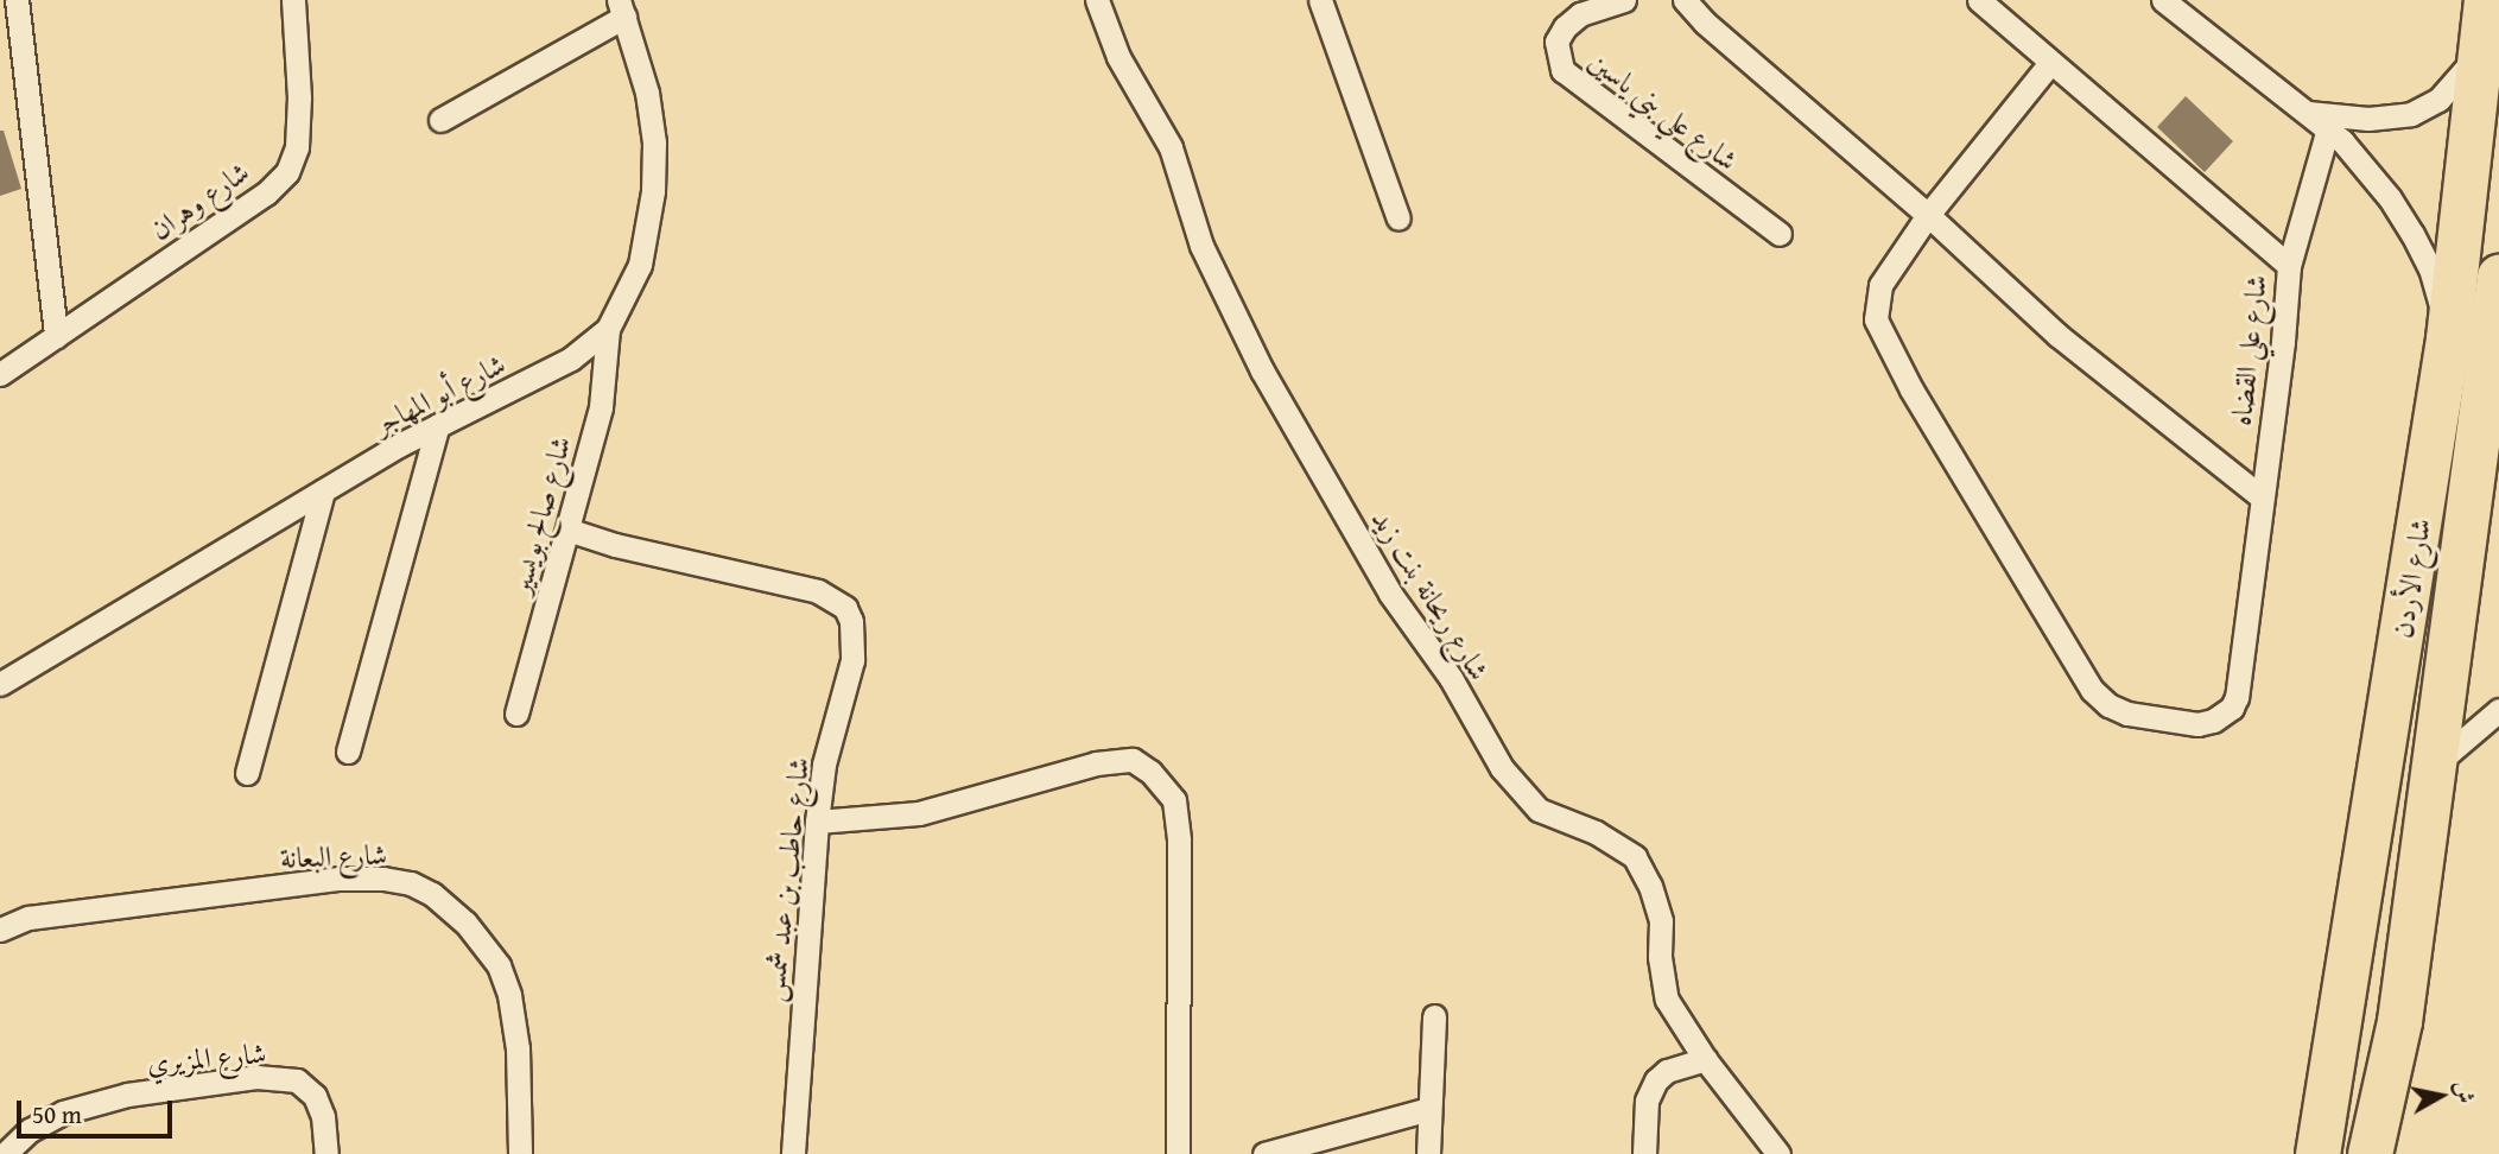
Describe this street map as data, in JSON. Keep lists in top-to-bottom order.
{
  "streets": {
    "highway": ["شارع الأردن"],
    "street": [
      "شارع علي بني ياسين",
      "شارع وهران",
      "شارع علي القضاه",
      "شارع أبو المهاجر",
      "شارع صالح بويسير",
      "شارع ريحانة بنت زيد",
      "شارع البعانة",
      "شارع حاطب بن عبد شمس",
      "شارع المزيري"
    ]
  },
  "crossings": [
    ["شارع أبو المهاجر", "شارع صالح بويسير"],
    ["شارع صالح بويسير", "شارع حاطب بن عبد شمس"]
  ],
  "scale_bar": "50 m",
  "north": "right"
}
